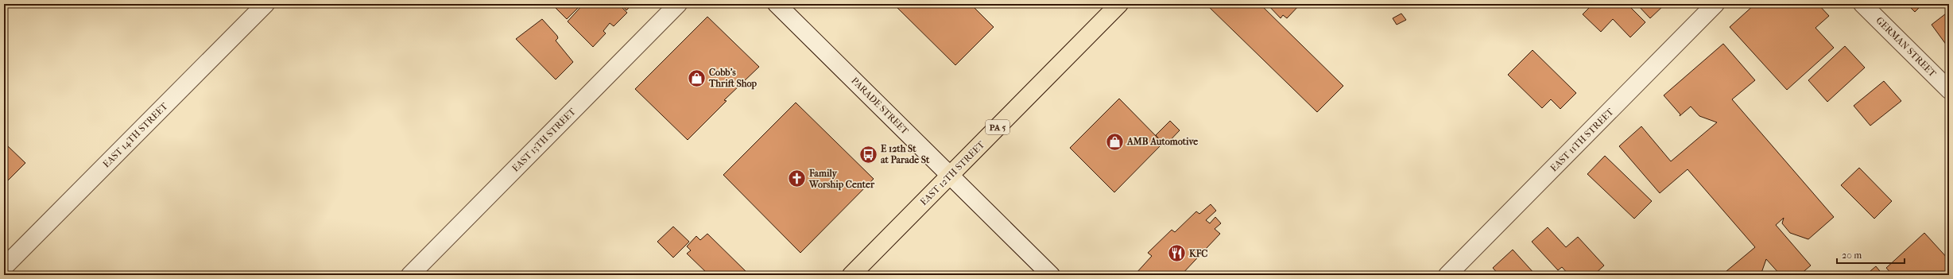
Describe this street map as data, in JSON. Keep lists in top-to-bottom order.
{
  "streets": {
    "main road": ["PA 5", "EAST 12TH STREET"],
    "street": [
      "GERMAN STREET",
      "PARADE STREET",
      "EAST 14TH STREET",
      "EAST 13TH STREET",
      "EAST 11TH STREET"
    ]
  },
  "crossings": [
    ["PARADE STREET", "EAST 12TH STREET"]
  ],
  "places": {
    "shop": ["Cobb's Thrift Shop", "AMB Automotive"],
    "bus stop": ["E 12th St at Parade St"],
    "church": ["Family Worship Center"],
    "restaurant": ["KFC"]
  },
  "scale_bar": "20 m"
}
